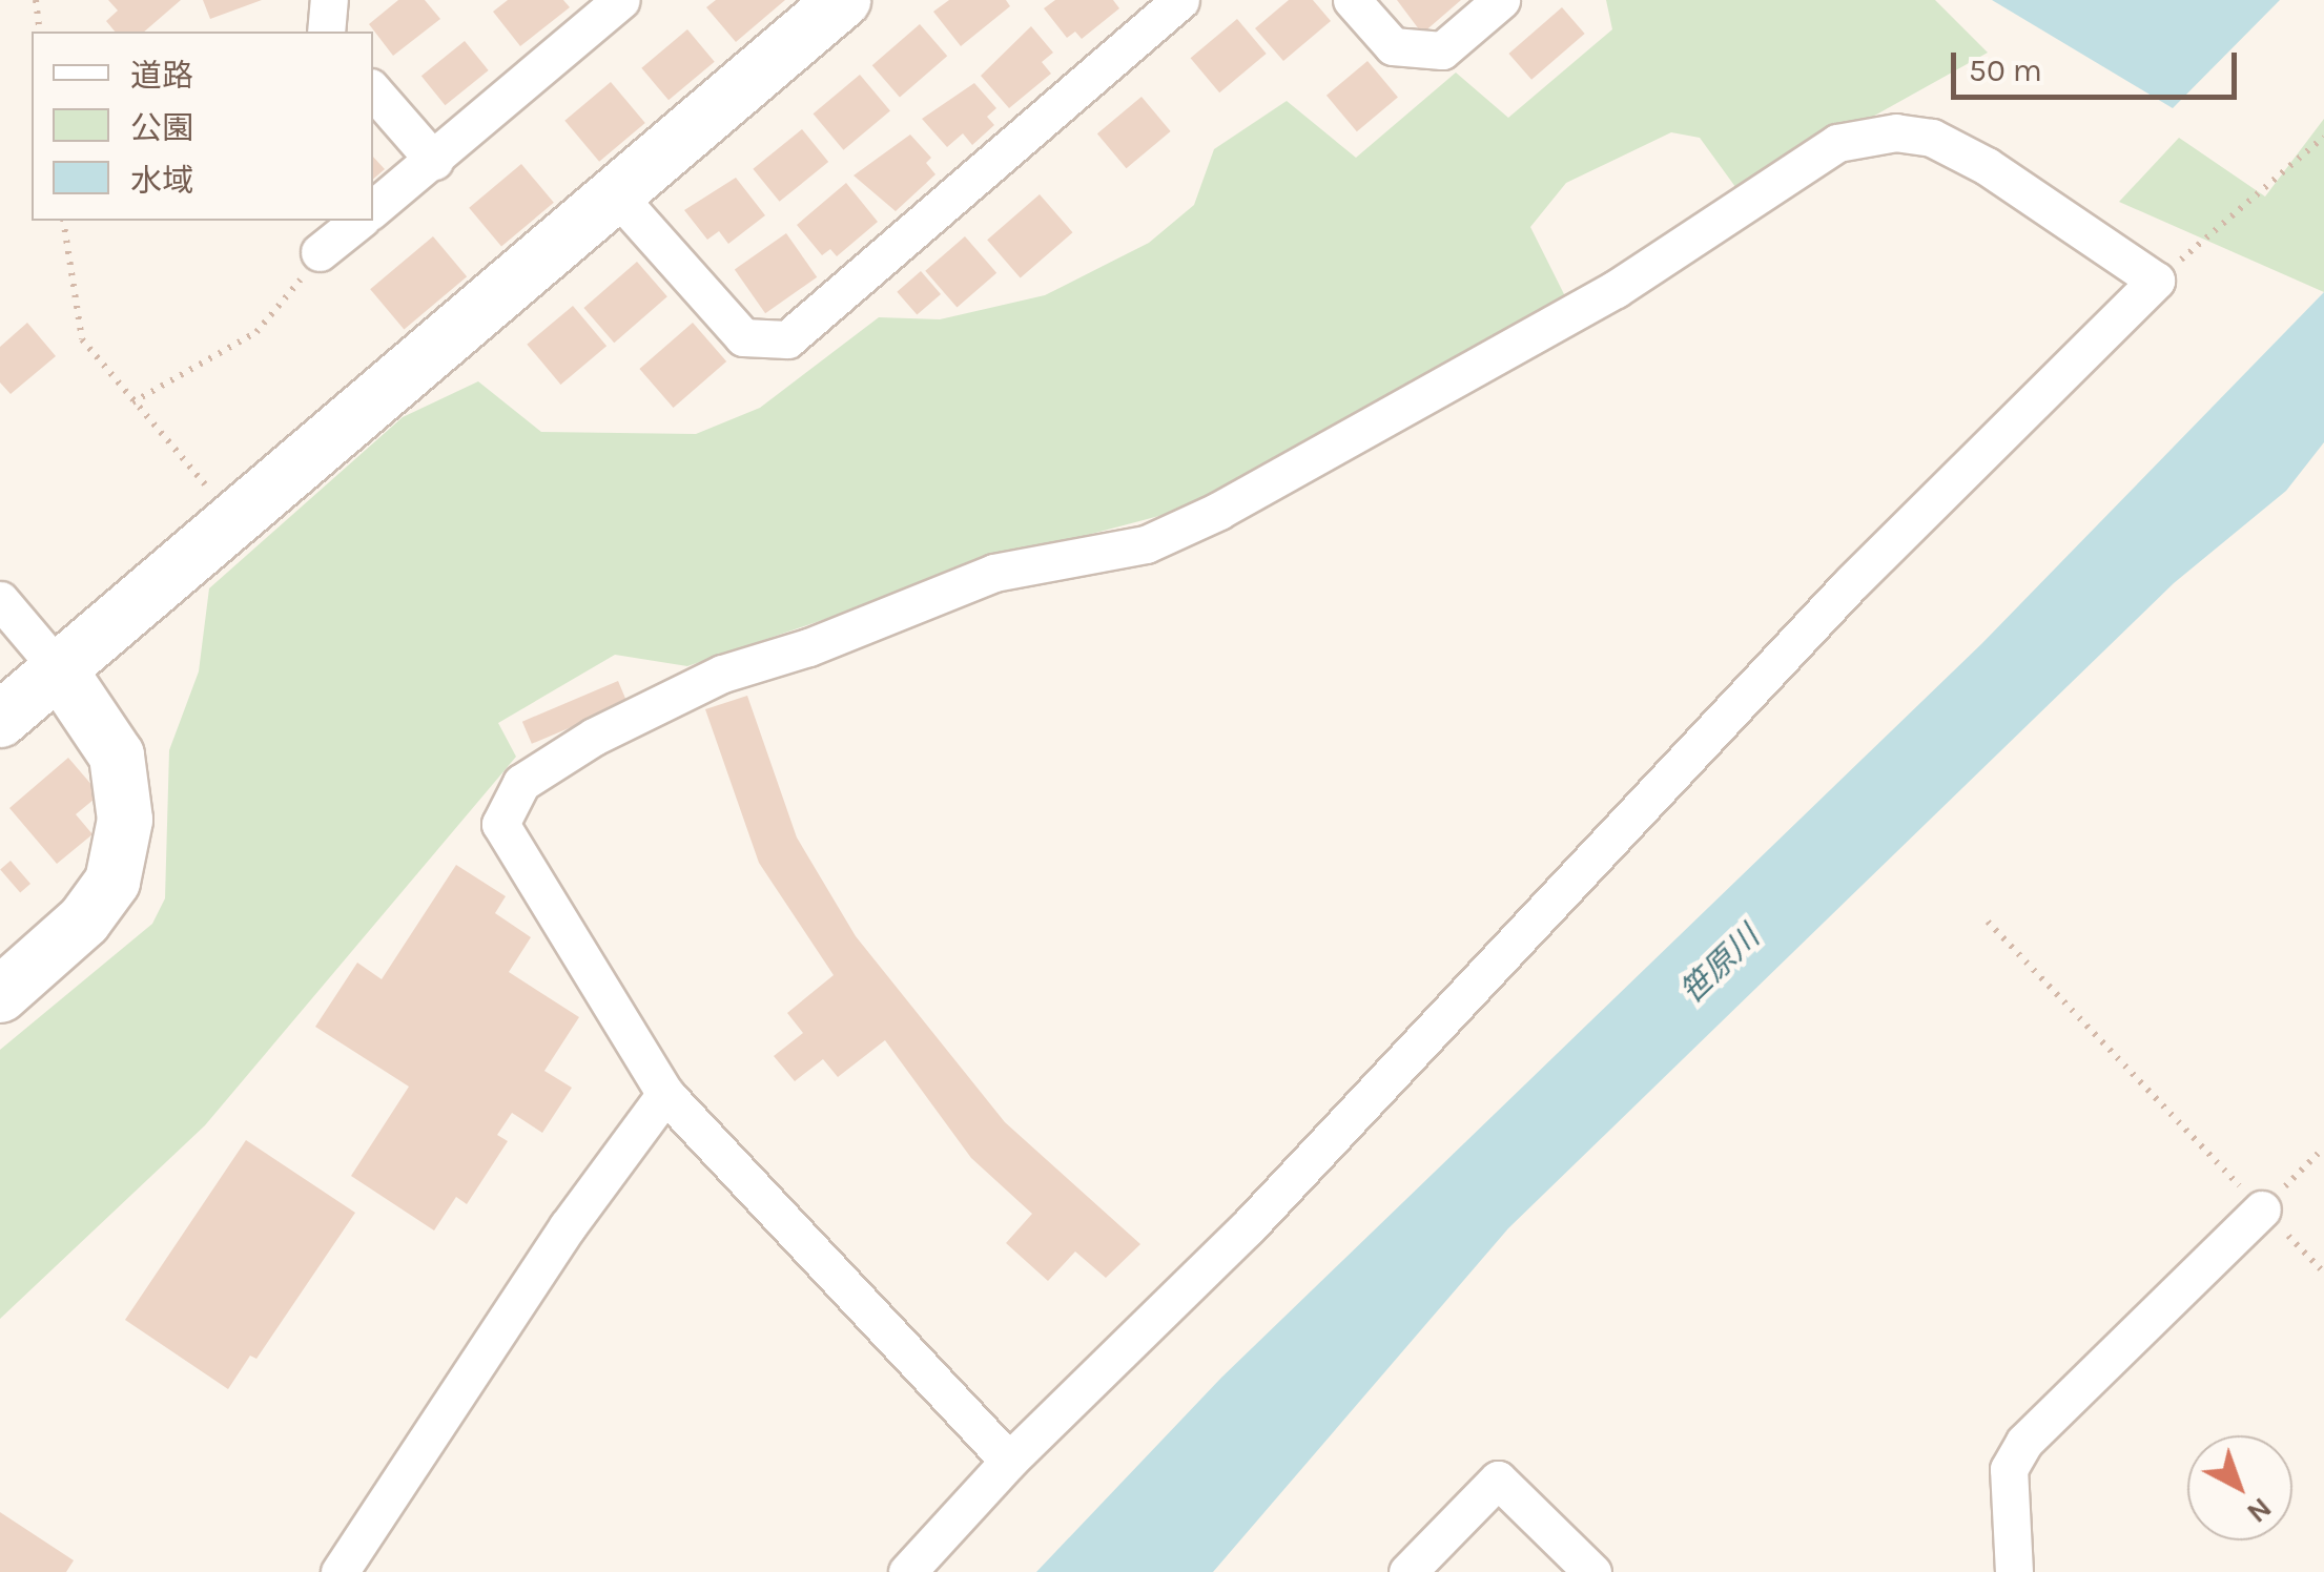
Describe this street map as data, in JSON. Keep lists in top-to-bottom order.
{
  "water": ["笹原川"],
  "legend": ["道路", "公園", "水域"],
  "scale_bar": "50 m",
  "north": "bottom right"
}
